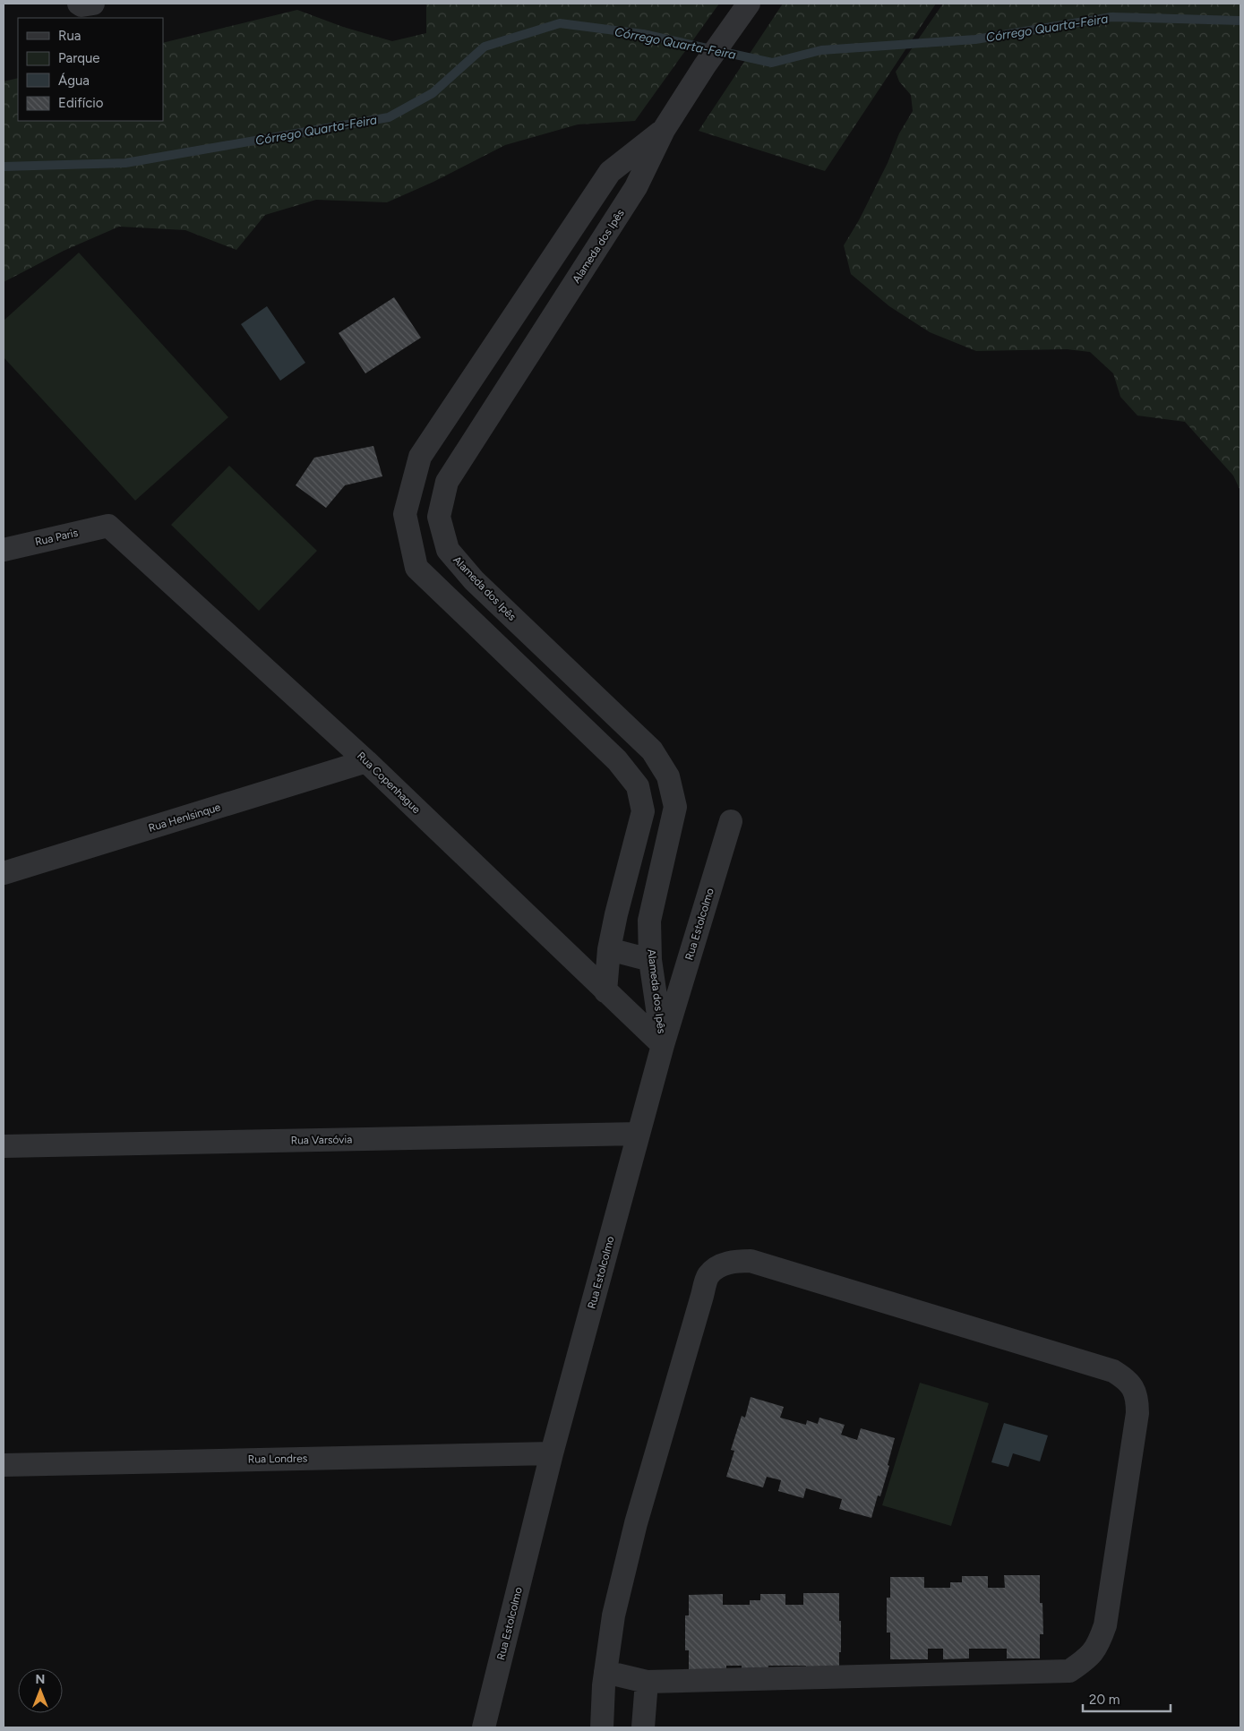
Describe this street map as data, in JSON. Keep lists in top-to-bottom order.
{
  "streets": {
    "street": [
      "Alameda dos Ipês",
      "Rua Paris",
      "Rua Copenhague",
      "Rua Henlsinque",
      "Rua Estolcolmo",
      "Rua Varsóvia",
      "Rua Londres"
    ]
  },
  "crossings": [
    ["Alameda dos Ipês", "Rua Copenhague"],
    ["Alameda dos Ipês", "Rua Estolcolmo"],
    ["Rua Paris", "Rua Copenhague"],
    ["Rua Copenhague", "Rua Henlsinque"],
    ["Rua Copenhague", "Rua Estolcolmo"],
    ["Rua Estolcolmo", "Rua Varsóvia"],
    ["Rua Estolcolmo", "Rua Londres"]
  ],
  "water": ["Córrego Quarta-Feira"],
  "legend": [
    "Rua",
    "Parque",
    "Água",
    "Edifício"
  ],
  "scale_bar": "20 m",
  "north": "top"
}
